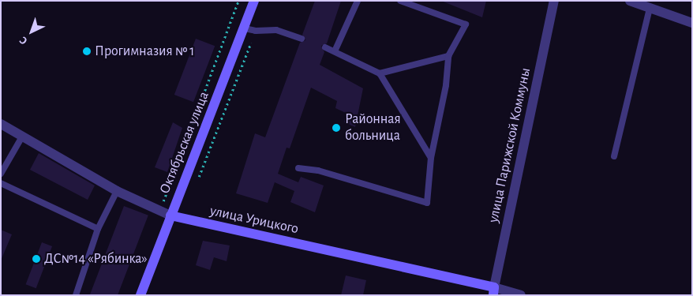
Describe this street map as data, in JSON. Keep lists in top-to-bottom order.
{
  "streets": {
    "main road": ["Октябрьская улица", "улица Урицкого"],
    "street": ["улица Парижской Коммуны"]
  },
  "crossings": [
    ["Октябрьская улица", "улица Урицкого"],
    ["улица Парижской Коммуны", "улица Урицкого"]
  ],
  "places": ["Прогимназия № 1", "Районная больница", "ДС№14 «Рябинка»"],
  "north": "bottom left"
}
